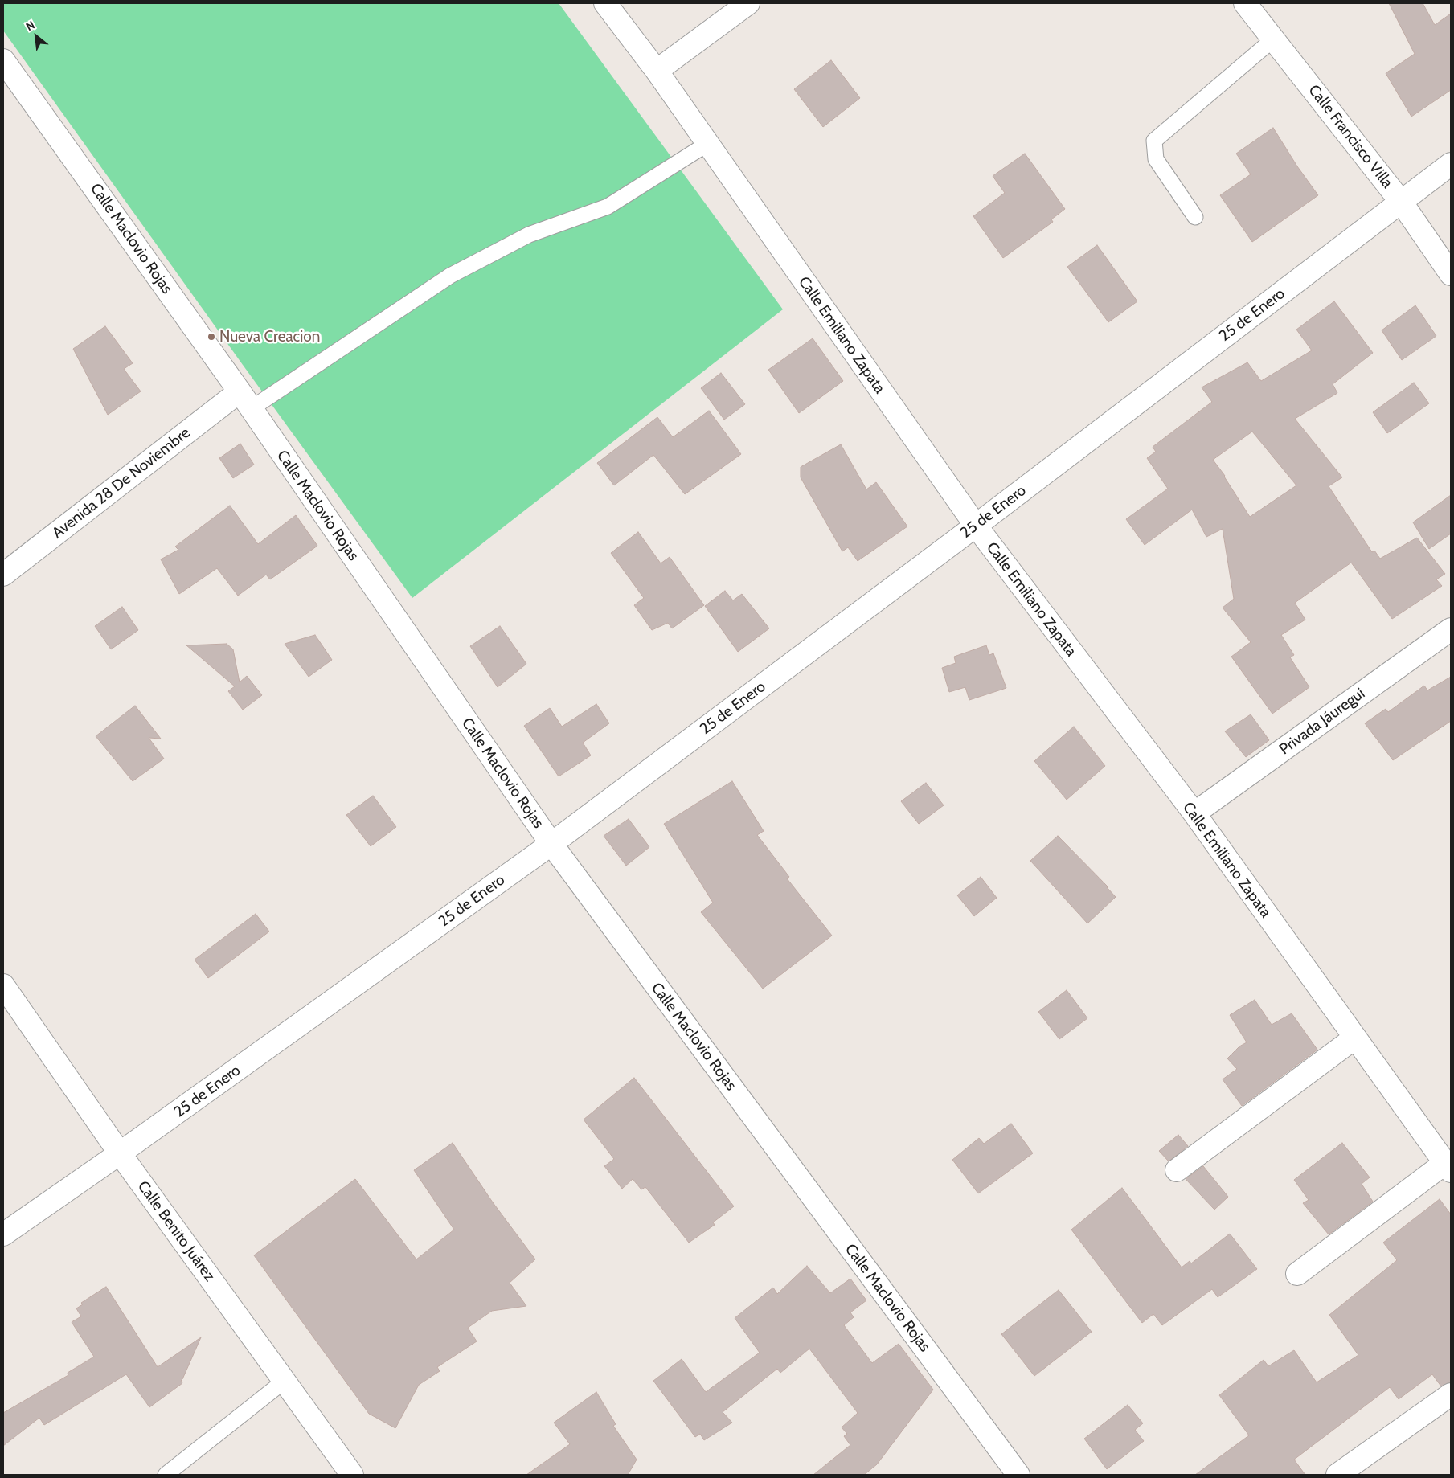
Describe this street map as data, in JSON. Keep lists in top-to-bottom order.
{
  "streets": {
    "street": [
      "Calle Francisco Villa",
      "Calle Maclovio Rojas",
      "25 de Enero",
      "Calle Emiliano Zapata",
      "Avenida 28 De Noviembre",
      "Privada Jáuregui",
      "Calle Benito Juárez"
    ]
  },
  "crossings": [
    ["Calle Francisco Villa", "25 de Enero"],
    ["Calle Maclovio Rojas", "25 de Enero"],
    ["Calle Maclovio Rojas", "Avenida 28 De Noviembre"],
    ["25 de Enero", "Calle Emiliano Zapata"],
    ["25 de Enero", "Calle Benito Juárez"],
    ["Calle Emiliano Zapata", "Privada Jáuregui"]
  ],
  "places": ["Nueva Creacion"],
  "north": "top left"
}
